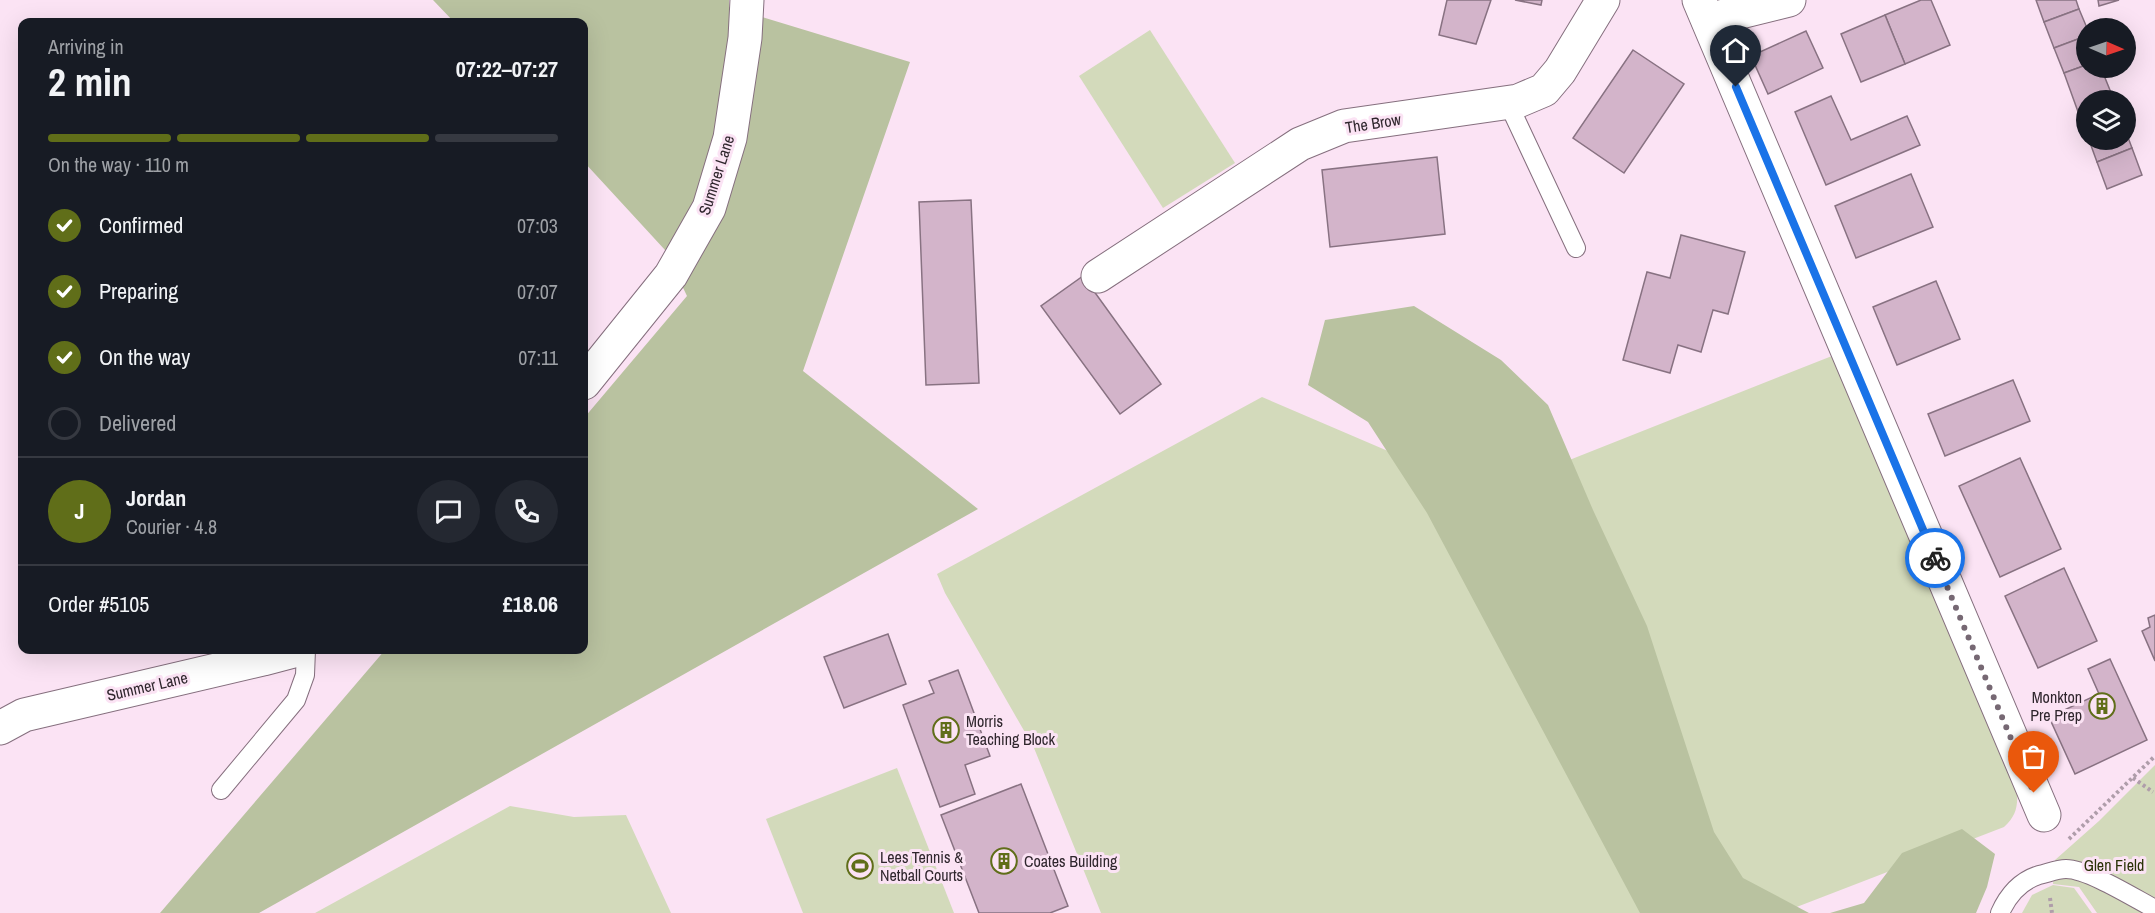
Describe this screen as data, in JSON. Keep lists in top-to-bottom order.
{
  "streets": {
    "street": ["The Brow", "Summer Lane"]
  },
  "parks": ["Glen Field"],
  "places": {
    "building": ["Monkton Pre Prep", "Morris Teaching Block", "Coates Building"],
    "sports": ["Lees Tennis & Netball Courts"]
  },
  "north": "right",
  "page": {
    "heading": ["2 min", "Arriving in", "07:22–07:27"],
    "panel": [
      "Jordan",
      "Courier · 4.8",
      "Order #5105",
      "£18.06"
    ],
    "bar": "On the way · 110 m",
    "list": [
      ["Confirmed", "07:03"],
      ["Preparing", "07:07"],
      ["On the way", "07:11"],
      "Delivered"
    ],
    "round": "J"
  }
}
